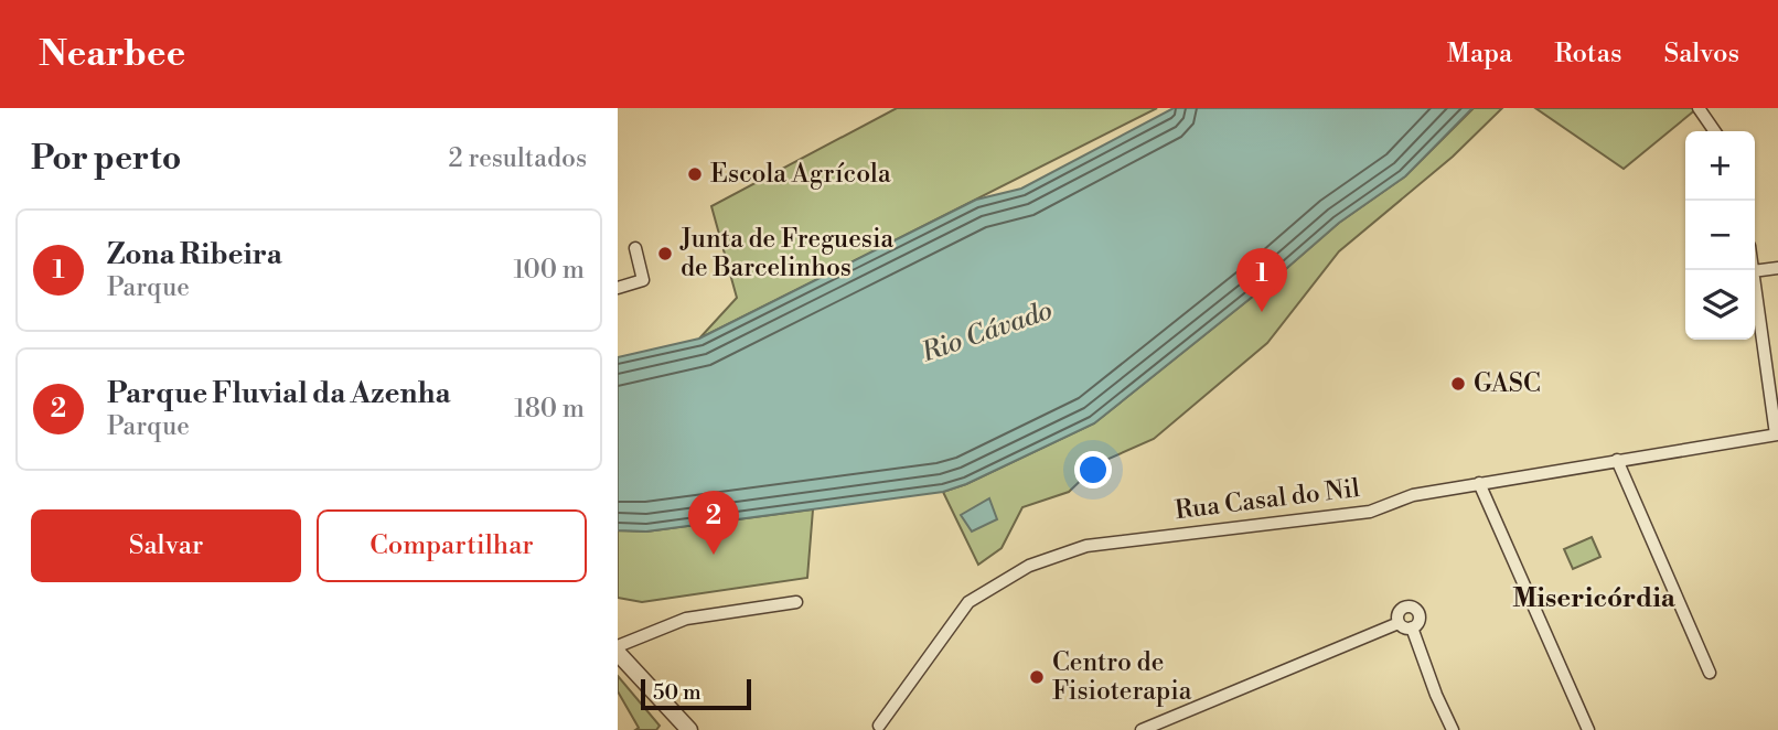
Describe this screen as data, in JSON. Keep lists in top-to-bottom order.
{
  "streets": {
    "street": ["Rua Casal do Nil"]
  },
  "districts": ["Misericórdia"],
  "water": ["Rio Cávado"],
  "places": [
    "Escola Agrícola",
    "Junta de Freguesia de Barcelinhos",
    "GASC",
    "Centro de Fisioterapia"
  ],
  "scale_bar": "50 m",
  "page": {
    "header": "Nearbee",
    "nav": ["Mapa", "Rotas", "Salvos"],
    "heading": ["Por perto", "2 resultados"],
    "map_buttons": ["+", "−"],
    "list": [
      {
        "mark": "1",
        "name": "Zona Ribeira",
        "note": "Parque",
        "value": "100 m"
      },
      {
        "mark": "2",
        "name": "Parque Fluvial da Azenha",
        "note": "Parque",
        "value": "180 m"
      }
    ],
    "pins": ["1", "2"],
    "buttons": ["Salvar", "Compartilhar"],
    "scale": "50 m"
  }
}
